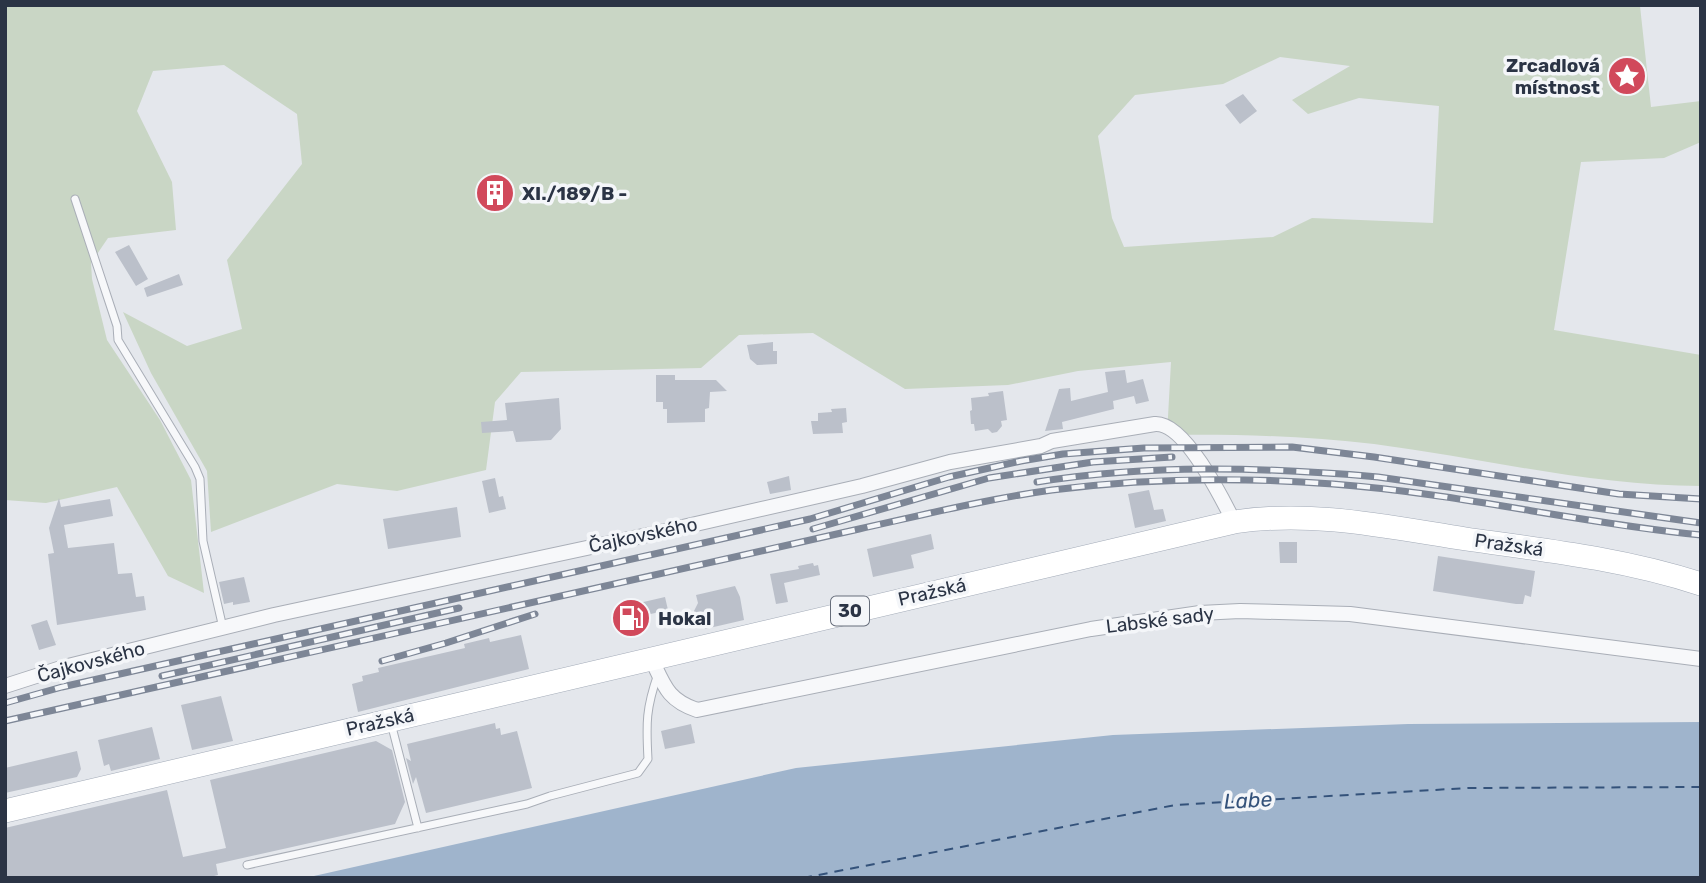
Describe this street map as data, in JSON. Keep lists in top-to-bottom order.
{
  "streets": {
    "main road": ["Pražská", "30"],
    "street": ["Čajkovského", "Labské sady"]
  },
  "crossings": [
    ["Čajkovského", "Pražská"],
    ["Pražská", "Labské sady"]
  ],
  "water": ["Labe"],
  "places": {
    "place": ["Zrcadlová místnost"],
    "building": ["XI./189/B -"],
    "fuel station": ["Hokal"]
  }
}
